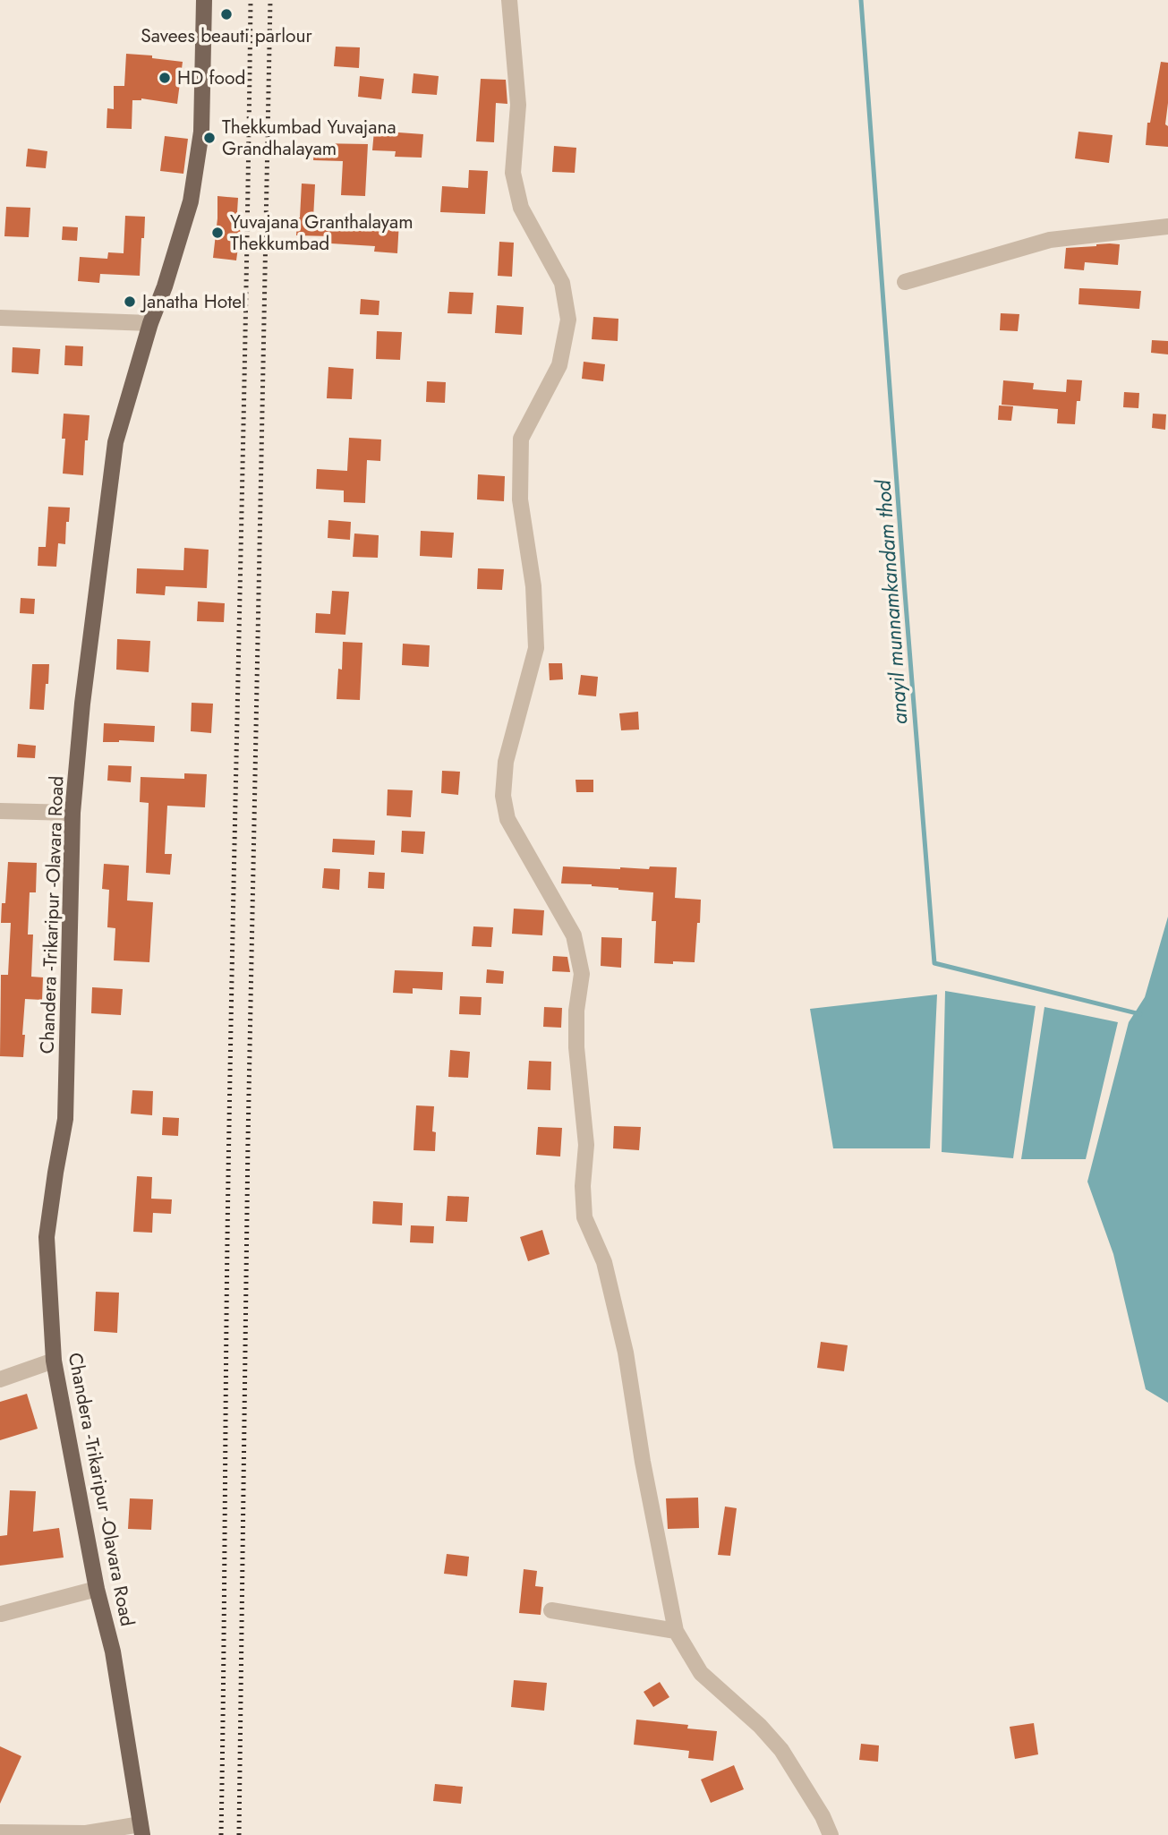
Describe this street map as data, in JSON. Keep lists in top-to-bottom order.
{
  "streets": {
    "main road": ["Chandera -Trikaripur -Olavara Road"]
  },
  "water": ["anayil munnamkandam thod"],
  "places": [
    "Savees beauti parlour",
    "HD food",
    "Thekkumbad Yuvajana Grandhalayam",
    "Yuvajana Granthalayam Thekkumbad",
    "Janatha Hotel"
  ]
}
